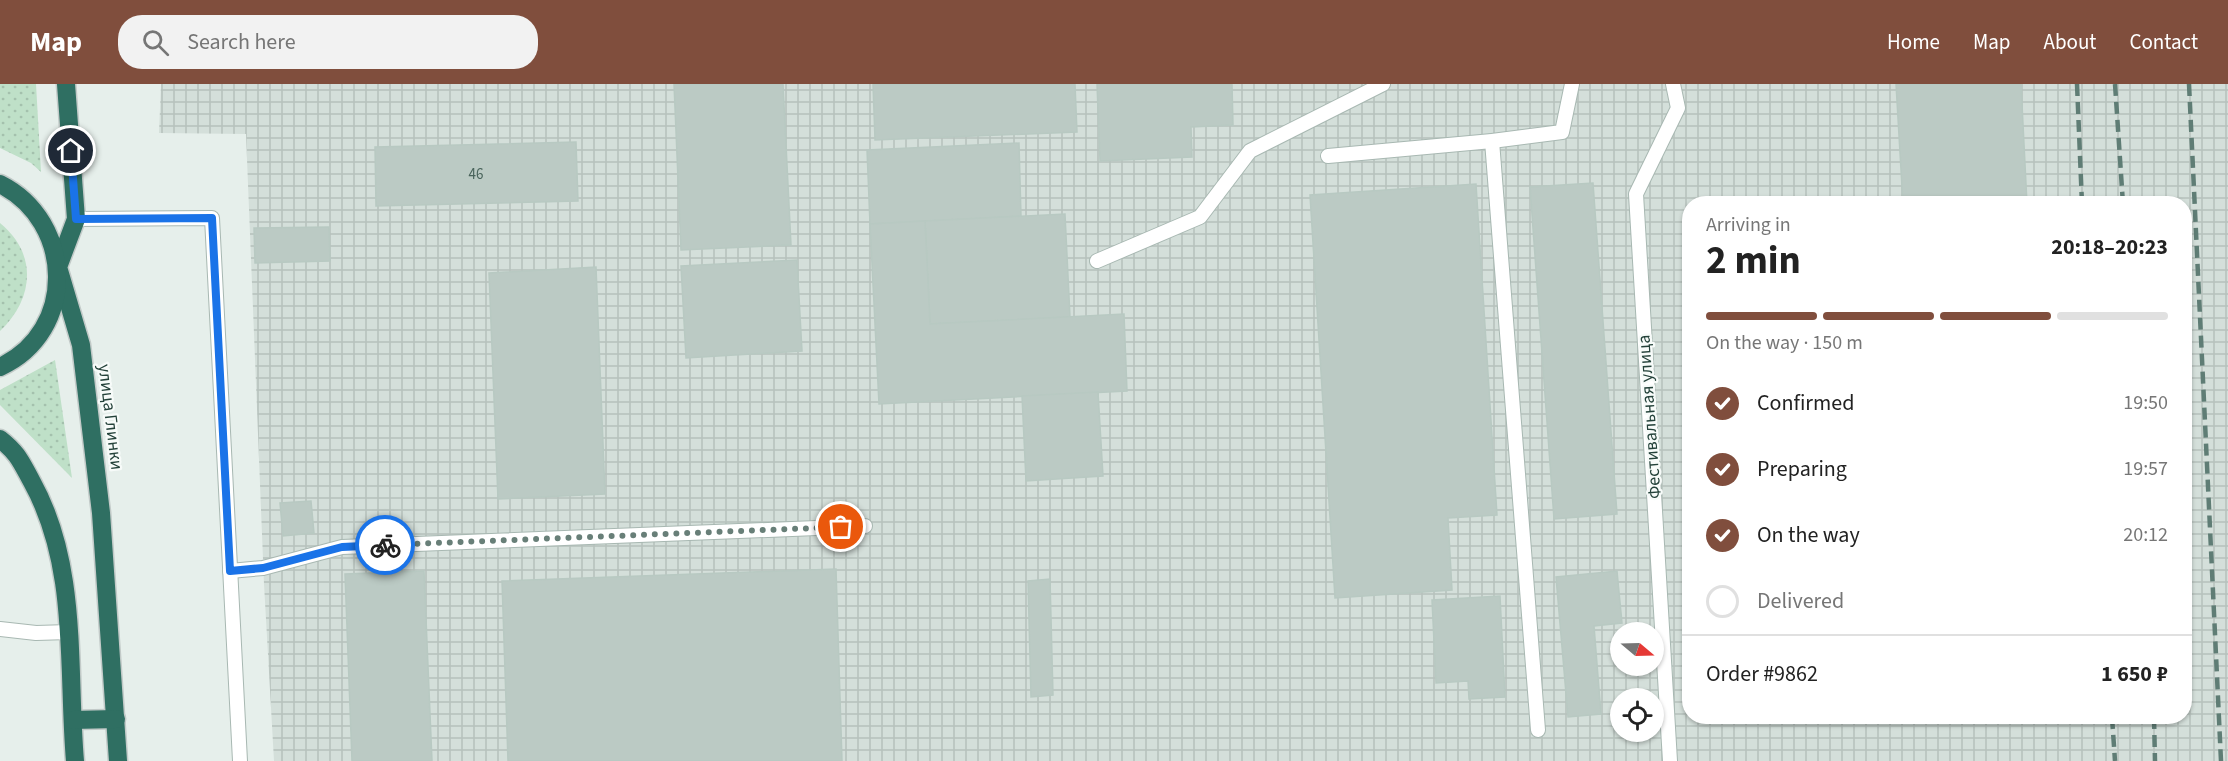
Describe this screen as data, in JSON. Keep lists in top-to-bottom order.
{
  "streets": {
    "highway": ["улица Глинки"],
    "lane": ["Фестивальная улица"]
  },
  "house_numbers": ["46"],
  "north": "right",
  "page": {
    "header": "Map",
    "search": "Search here",
    "nav": [
      "Home",
      "Map",
      "About",
      "Contact"
    ],
    "heading": ["2 min", "Arriving in", "20:18–20:23"],
    "panel": ["Order #9862", "1 650 ₽"],
    "bar": "On the way · 150 m",
    "list": [
      ["Confirmed", "19:50"],
      ["Preparing", "19:57"],
      ["On the way", "20:12"],
      "Delivered"
    ]
  }
}
